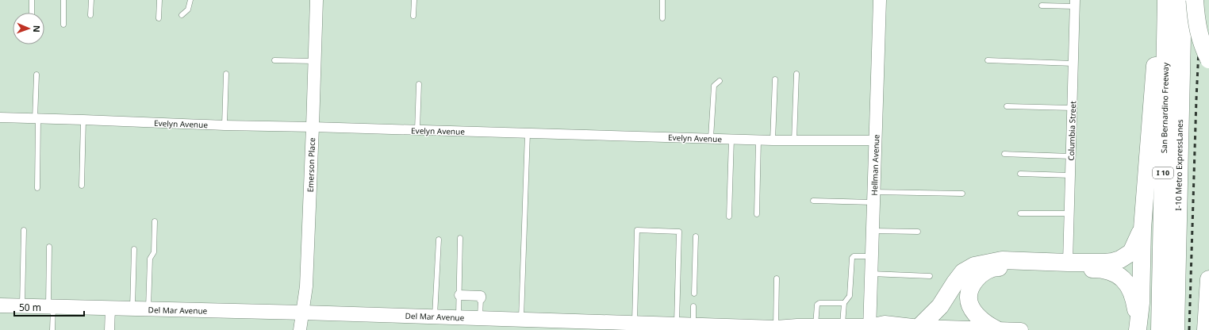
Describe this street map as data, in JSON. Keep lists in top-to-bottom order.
{
  "streets": {
    "highway": ["San Bernardino Freeway", "I-10 Metro ExpressLanes", "I 10"],
    "main road": ["Del Mar Avenue"],
    "street": [
      "Evelyn Avenue",
      "Columbia Street",
      "Emerson Place",
      "Hellman Avenue"
    ]
  },
  "crossings": [
    ["San Bernardino Freeway", "I-10 Metro ExpressLanes"],
    ["Evelyn Avenue", "Emerson Place"],
    ["Evelyn Avenue", "Hellman Avenue"],
    ["Emerson Place", "Del Mar Avenue"],
    ["Hellman Avenue", "Del Mar Avenue"]
  ],
  "scale_bar": "50 m",
  "north": "right"
}
